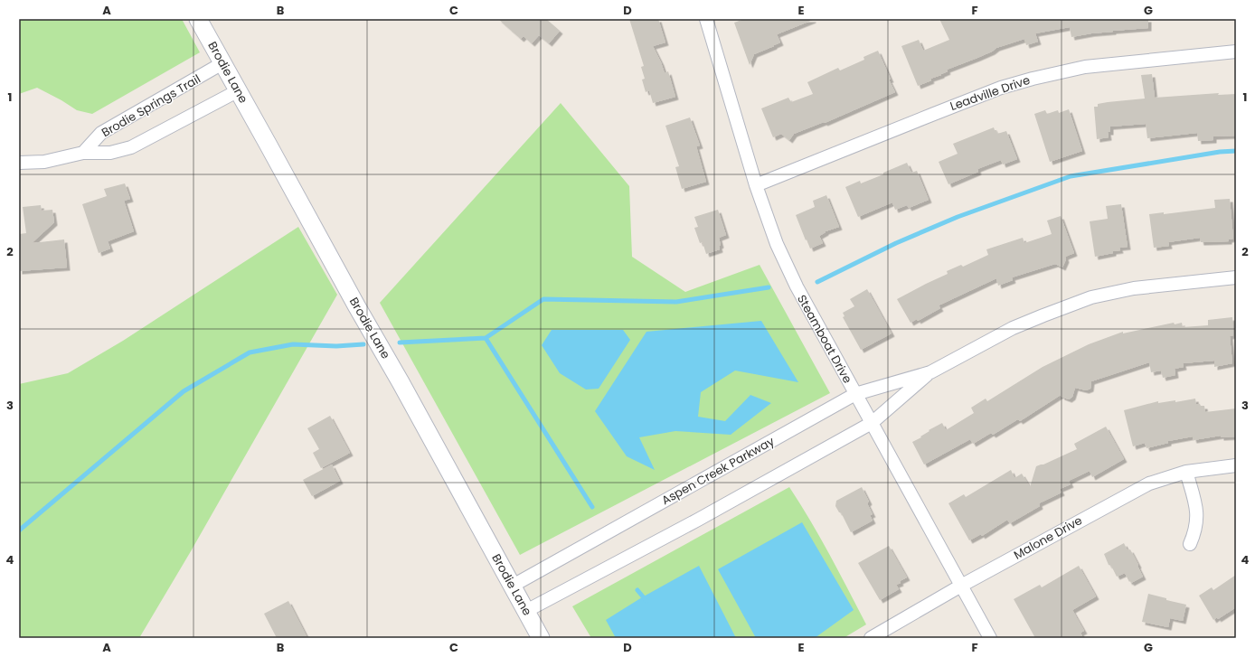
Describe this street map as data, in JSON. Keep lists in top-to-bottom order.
{
  "streets": {
    "main road": ["Brodie Lane"],
    "street": [
      "Leadville Drive",
      "Brodie Springs Trail",
      "Steamboat Drive",
      "Aspen Creek Parkway",
      "Malone Drive"
    ]
  },
  "crossings": [
    ["Brodie Lane", "Brodie Springs Trail"],
    ["Brodie Lane", "Aspen Creek Parkway"],
    ["Leadville Drive", "Steamboat Drive"],
    ["Steamboat Drive", "Aspen Creek Parkway"],
    ["Steamboat Drive", "Malone Drive"]
  ],
  "grid": {
    "columns": [
      "A",
      "B",
      "C",
      "D",
      "E",
      "F",
      "G"
    ],
    "rows": [
      "1",
      "2",
      "3",
      "4"
    ]
  }
}
